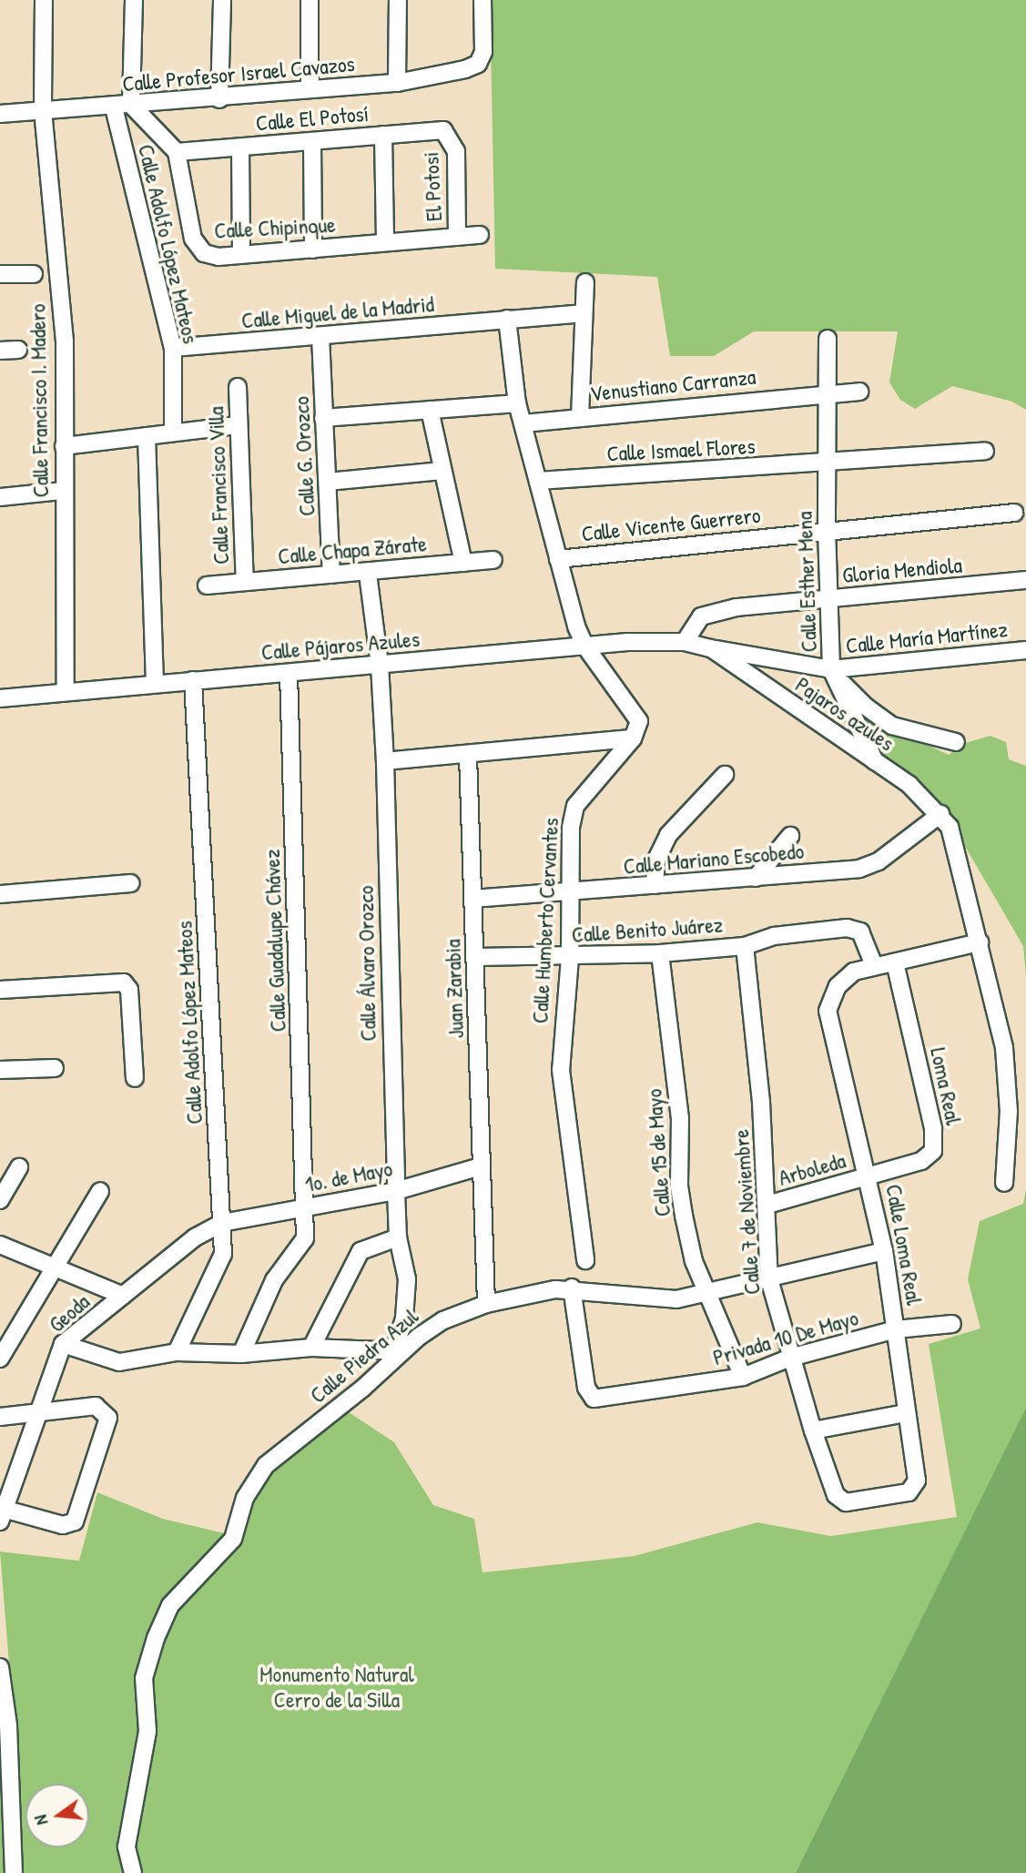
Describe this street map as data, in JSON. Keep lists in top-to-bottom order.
{
  "streets": {
    "street": [
      "Calle Profesor Israel Cavazos",
      "Calle El Potosí",
      "El Potosi",
      "Calle Chipinque",
      "Calle Adolfo López Mateos",
      "Calle Miguel de la Madrid",
      "Venustiano Carranza",
      "Calle Francisco I. Madero",
      "Calle Ismael Flores",
      "Calle G. Orozco",
      "Calle Francisco Villa",
      "Calle Vicente Guerrero",
      "Calle Chapa Zárate",
      "Gloria Mendiola",
      "Calle Esther Mena",
      "Calle María Martínez",
      "Calle Pájaros Azules",
      "Pajaros azules",
      "Calle Mariano Escobedo",
      "Calle Humberto Cervantes",
      "Calle Benito Juárez",
      "Calle Guadalupe Chávez",
      "Calle Álvaro Orozco",
      "Juan Zarabia",
      "Loma Real",
      "Calle 15 de Mayo",
      "Arboleda",
      "1o. de Mayo",
      "Calle 7 de Noviembre",
      "Calle Loma Real",
      "Geoda",
      "Privada 10 De Mayo",
      "Calle Piedra Azul"
    ]
  },
  "crossings": [
    ["Calle Profesor Israel Cavazos", "Calle Adolfo López Mateos"],
    ["Calle Profesor Israel Cavazos", "Calle Francisco I. Madero"],
    ["Calle El Potosí", "El Potosi"],
    ["Calle El Potosí", "Calle Chipinque"],
    ["El Potosi", "Calle Chipinque"],
    ["Calle Adolfo López Mateos", "Calle Miguel de la Madrid"],
    ["Calle Adolfo López Mateos", "Calle Pájaros Azules"],
    ["Calle Adolfo López Mateos", "1o. de Mayo"],
    ["Calle Adolfo López Mateos", "Geoda"],
    ["Calle Miguel de la Madrid", "Calle G. Orozco"],
    ["Venustiano Carranza", "Calle Esther Mena"],
    ["Calle Francisco I. Madero", "Calle Pájaros Azules"],
    ["Calle Ismael Flores", "Calle Esther Mena"],
    ["Calle G. Orozco", "Calle Chapa Zárate"],
    ["Calle Francisco Villa", "Calle Chapa Zárate"],
    ["Calle Vicente Guerrero", "Calle Esther Mena"],
    ["Calle Chapa Zárate", "Calle Álvaro Orozco"],
    ["Gloria Mendiola", "Calle Esther Mena"],
    ["Gloria Mendiola", "Calle Pájaros Azules"],
    ["Gloria Mendiola", "Pajaros azules"],
    ["Calle Esther Mena", "Calle María Martínez"],
    ["Calle Esther Mena", "Pajaros azules"],
    ["Calle María Martínez", "Pajaros azules"],
    ["Calle Pájaros Azules", "Pajaros azules"],
    ["Calle Pájaros Azules", "Calle Guadalupe Chávez"],
    ["Calle Pájaros Azules", "Calle Álvaro Orozco"],
    ["Pajaros azules", "Calle Mariano Escobedo"],
    ["Calle Mariano Escobedo", "Calle Humberto Cervantes"],
    ["Calle Mariano Escobedo", "Juan Zarabia"],
    ["Calle Humberto Cervantes", "Calle Benito Juárez"],
    ["Calle Benito Juárez", "Juan Zarabia"],
    ["Calle Benito Juárez", "Calle 15 de Mayo"],
    ["Calle Benito Juárez", "Calle 7 de Noviembre"],
    ["Calle Guadalupe Chávez", "1o. de Mayo"],
    ["Calle Álvaro Orozco", "1o. de Mayo"],
    ["Calle Álvaro Orozco", "Calle Piedra Azul"],
    ["Juan Zarabia", "1o. de Mayo"],
    ["Juan Zarabia", "Calle Piedra Azul"],
    ["Loma Real", "Arboleda"],
    ["Loma Real", "Calle Loma Real"],
    ["Calle 15 de Mayo", "Privada 10 De Mayo"],
    ["Calle 15 de Mayo", "Calle Piedra Azul"],
    ["Arboleda", "Calle 7 de Noviembre"],
    ["Arboleda", "Calle Loma Real"],
    ["1o. de Mayo", "Geoda"],
    ["Calle 7 de Noviembre", "Calle Loma Real"],
    ["Calle 7 de Noviembre", "Privada 10 De Mayo"],
    ["Calle 7 de Noviembre", "Calle Piedra Azul"],
    ["Calle Loma Real", "Privada 10 De Mayo"],
    ["Calle Loma Real", "Calle Piedra Azul"],
    ["Privada 10 De Mayo", "Calle Piedra Azul"]
  ],
  "parks": ["Monumento Natural Cerro de la Silla"],
  "north": "left"
}
